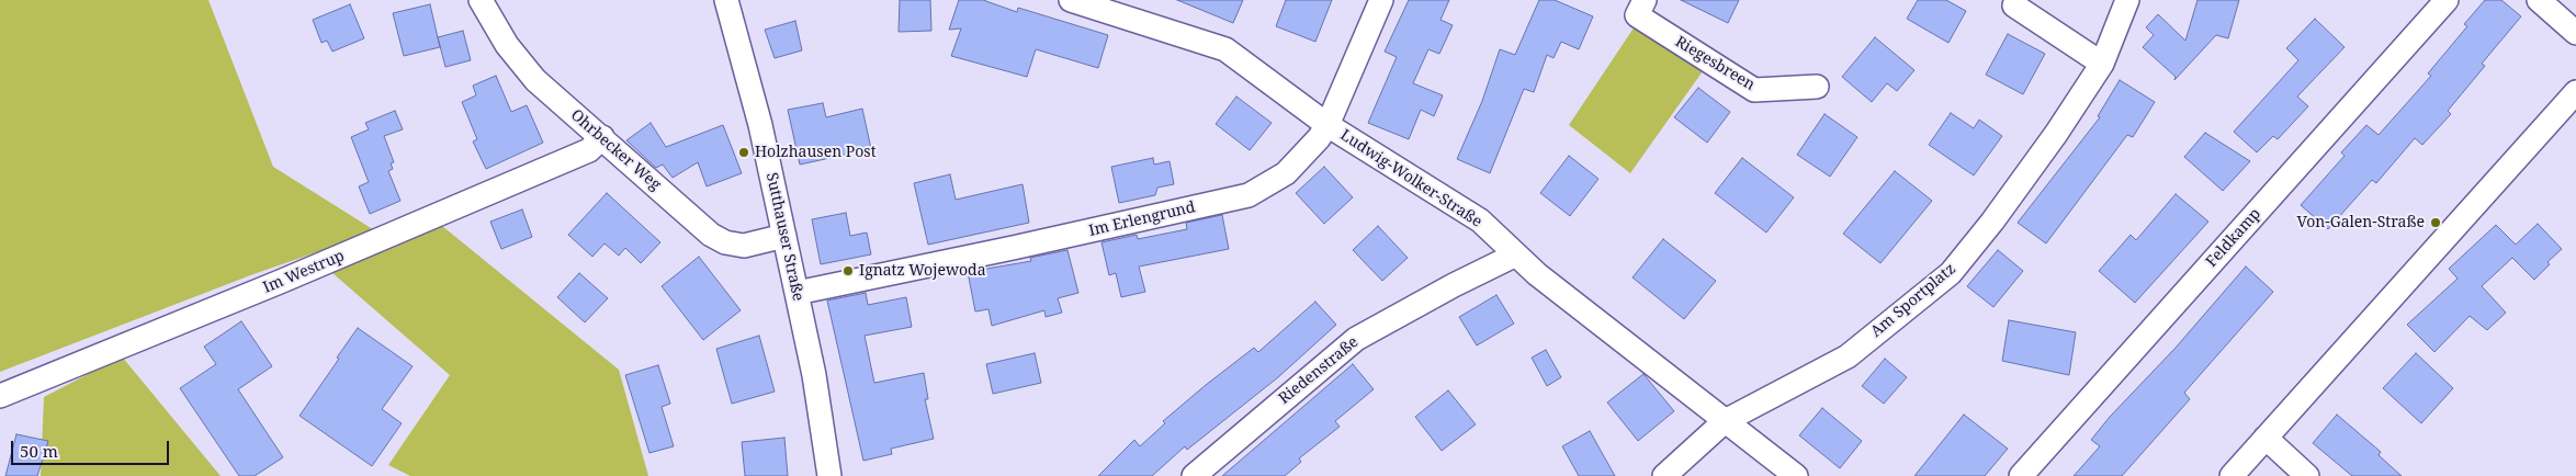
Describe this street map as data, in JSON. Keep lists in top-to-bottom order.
{
  "streets": {
    "street": [
      "Riegesbreen",
      "Ohrbecker Weg",
      "Ludwig-Wolker-Straße",
      "Im Erlengrund",
      "Sutthauser Straße",
      "Feldkamp",
      "Im Westrup",
      "Am Sportplatz",
      "Riedenstraße"
    ]
  },
  "crossings": [
    ["Ohrbecker Weg", "Sutthauser Straße"],
    ["Ohrbecker Weg", "Im Westrup"],
    ["Ludwig-Wolker-Straße", "Im Erlengrund"],
    ["Ludwig-Wolker-Straße", "Am Sportplatz"],
    ["Ludwig-Wolker-Straße", "Riedenstraße"],
    ["Im Erlengrund", "Sutthauser Straße"]
  ],
  "places": ["Holzhausen Post", "Von-Galen-Straße", "Ignatz Wojewoda"],
  "scale_bar": "50 m"
}
